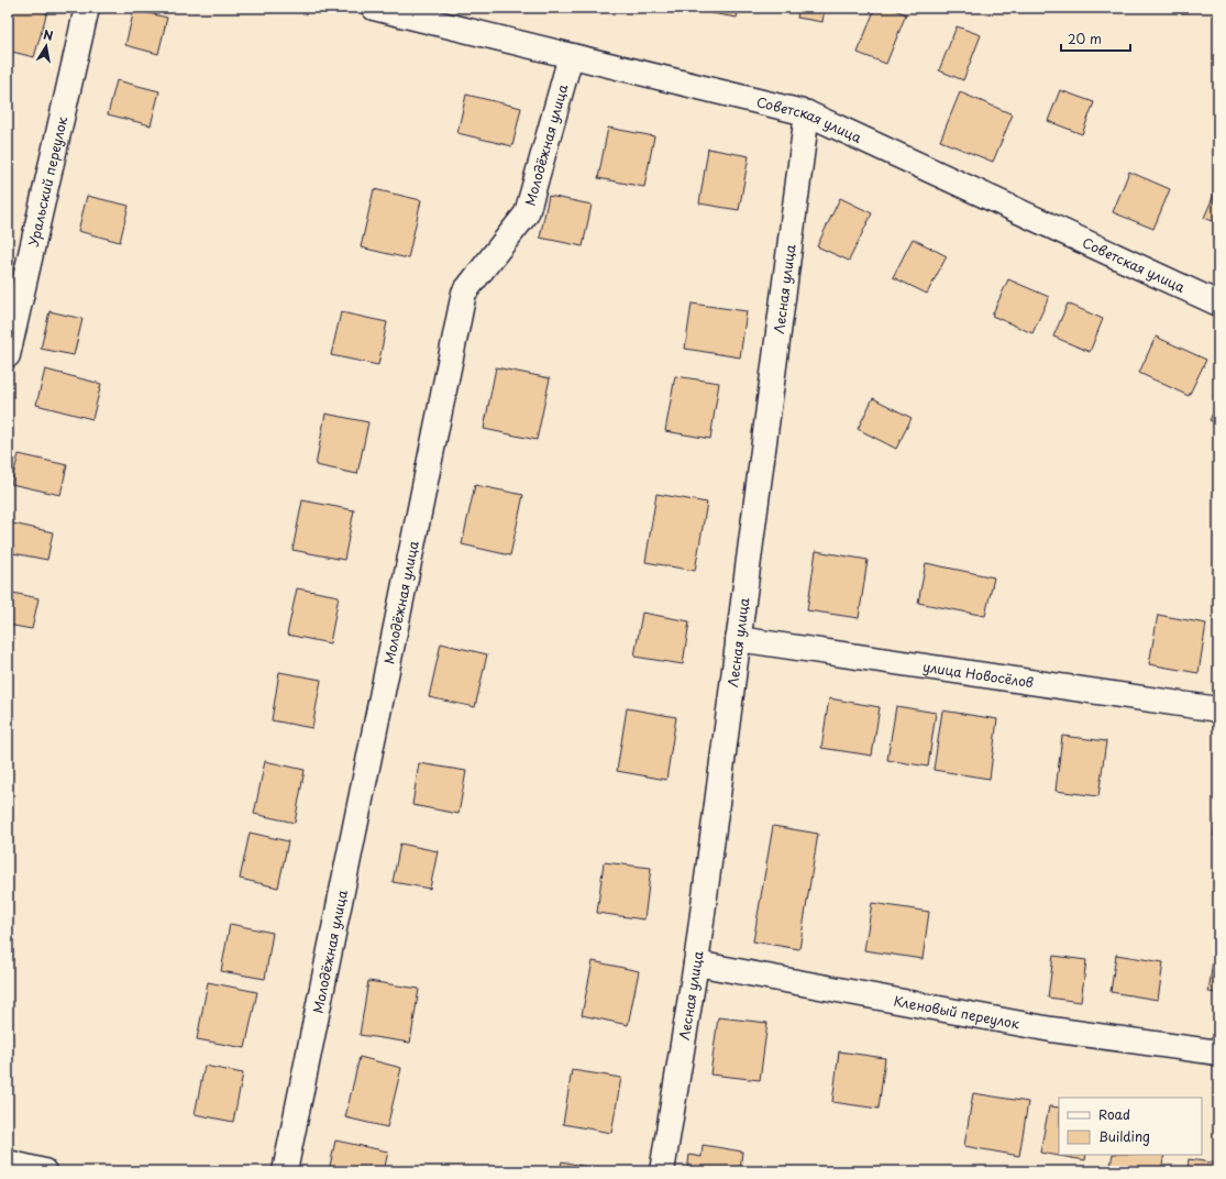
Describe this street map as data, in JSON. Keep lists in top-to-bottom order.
{
  "streets": {
    "street": [
      "Советская улица",
      "Молодёжная улица",
      "Уральский переулок",
      "Лесная улица",
      "улица Новосёлов",
      "Кленовый переулок"
    ]
  },
  "crossings": [
    ["Советская улица", "Молодёжная улица"],
    ["Советская улица", "Лесная улица"],
    ["Лесная улица", "улица Новосёлов"],
    ["Лесная улица", "Кленовый переулок"]
  ],
  "legend": ["Road", "Building"],
  "scale_bar": "20 m",
  "north": "top"
}
